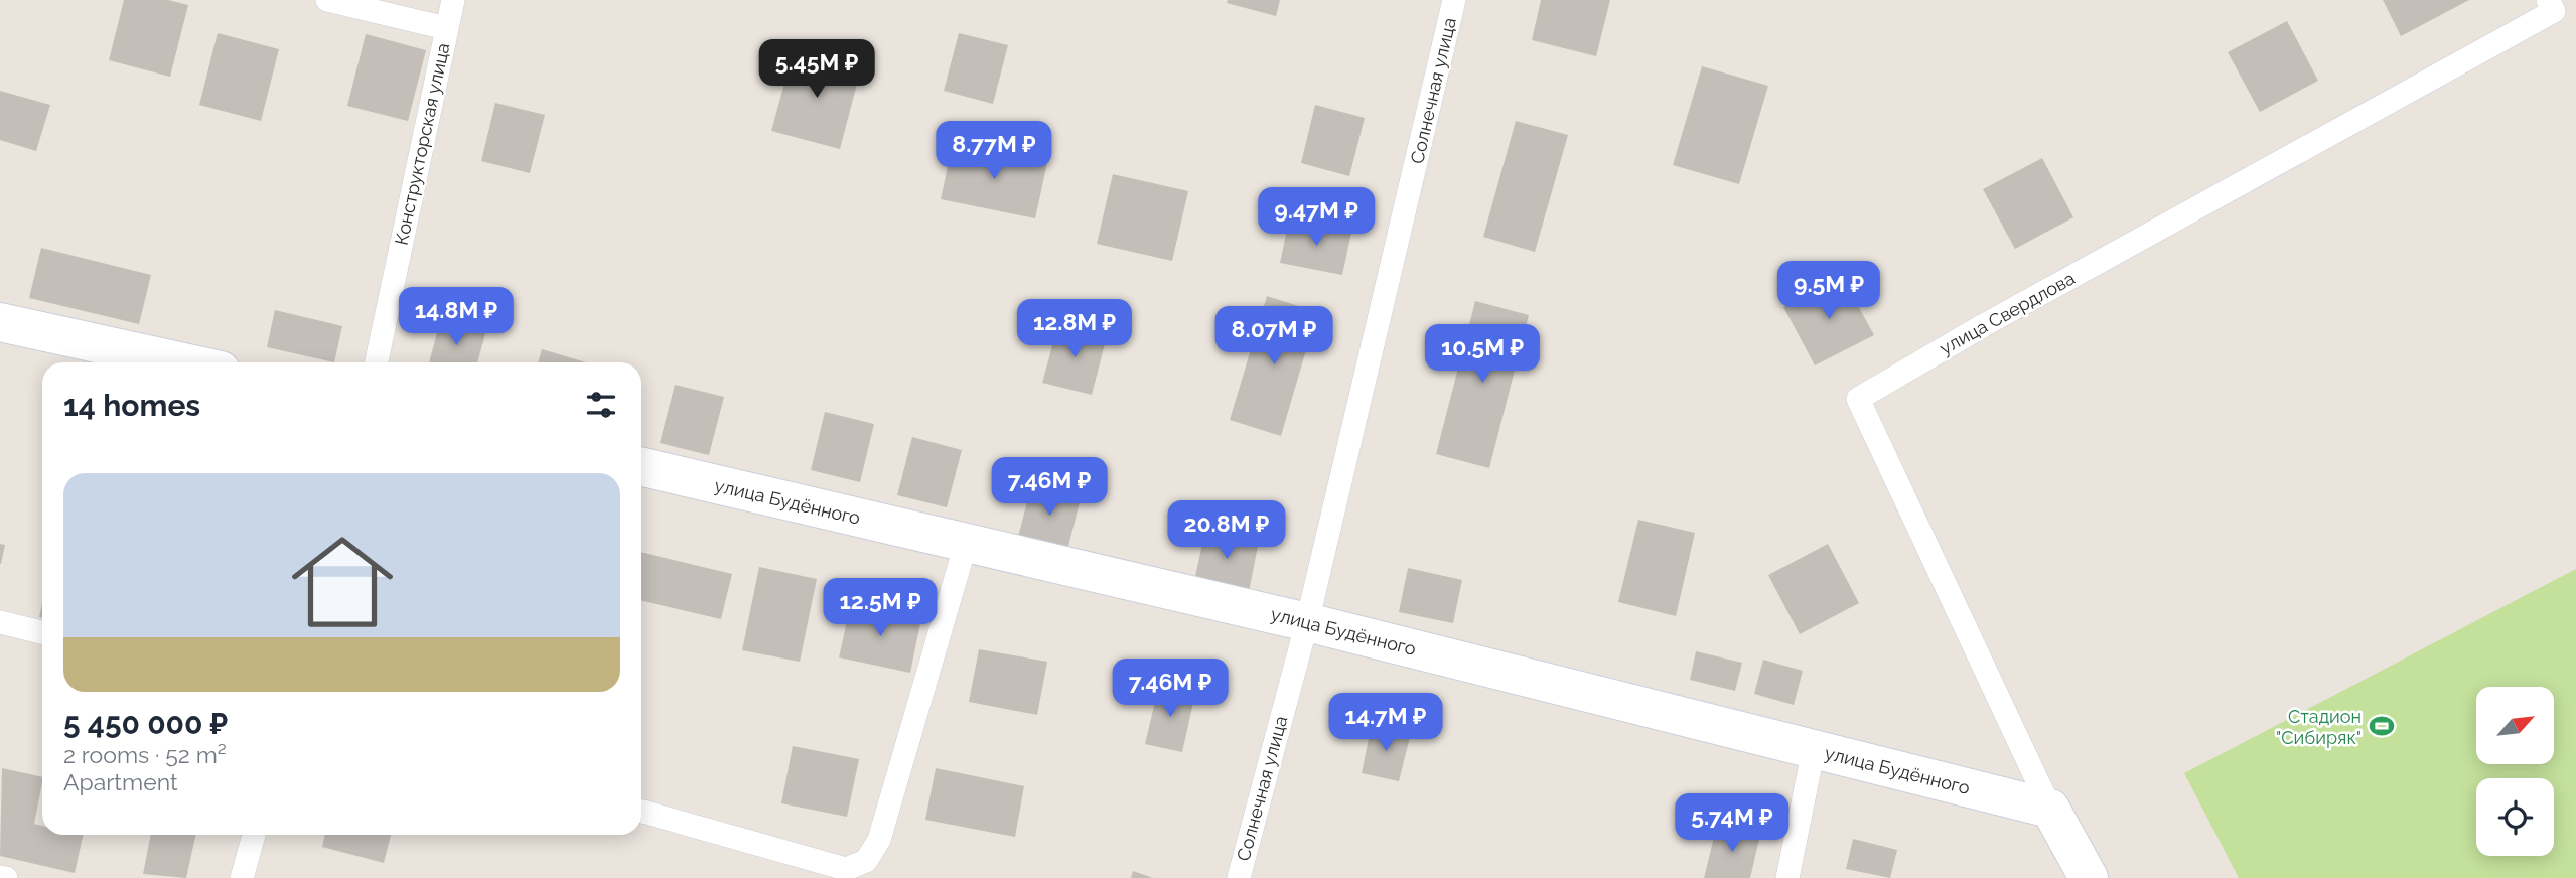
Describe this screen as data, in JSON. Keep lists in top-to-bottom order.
{
  "streets": {
    "street": ["улица Будённого"],
    "lane": ["Солнечная улица", "Конструкторская улица", "улица Свердлова"]
  },
  "crossings": [
    ["Солнечная улица", "улица Будённого"],
    ["улица Свердлова", "улица Будённого"]
  ],
  "places": {
    "sports": ["Стадион \"Сибиряк\""]
  },
  "north": "top right",
  "page": {
    "price": [
      "5.45M ₽",
      "8.77M ₽",
      "9.47M ₽",
      "9.5M ₽",
      "14.8M ₽",
      "12.8M ₽",
      "8.07M ₽",
      "10.5M ₽",
      "7.46M ₽",
      "20.8M ₽",
      "12.5M ₽",
      "7.46M ₽",
      "14.7M ₽",
      "5.74M ₽"
    ],
    "heading": "14 homes",
    "list": [
      {
        "name": "5 450 000 ₽",
        "note": "2 rooms · 52 m² · Apartment"
      }
    ]
  }
}
